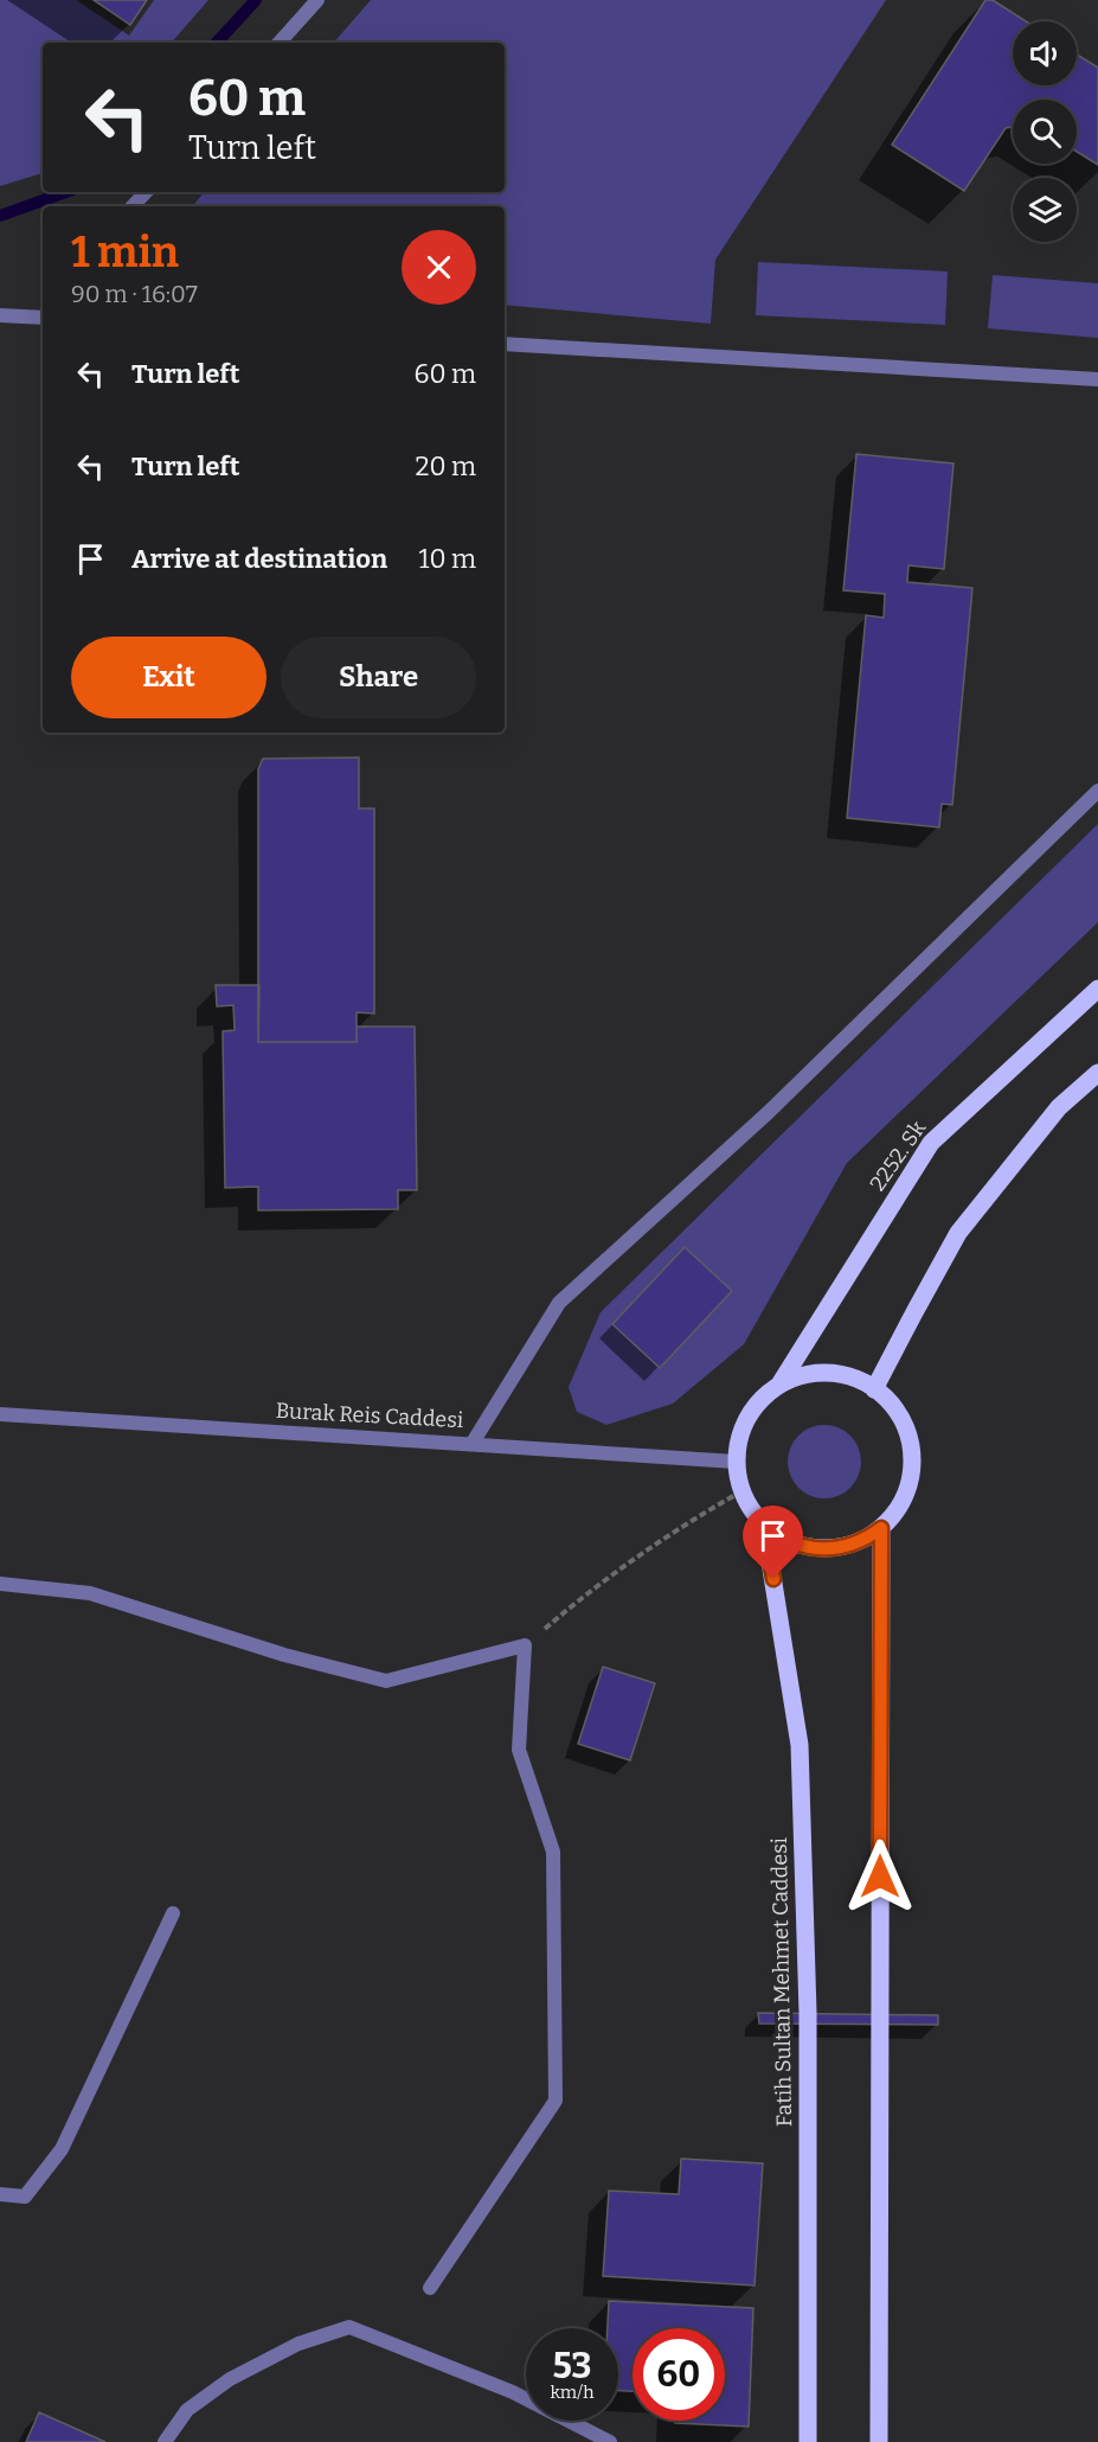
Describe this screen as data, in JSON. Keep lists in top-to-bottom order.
{
  "streets": {
    "main road": ["2252. Sk", "Fatih Sultan Mehmet Caddesi"],
    "street": ["Burak Reis Caddesi"]
  },
  "crossings": [
    ["2252. Sk", "Burak Reis Caddesi"],
    ["2252. Sk", "Fatih Sultan Mehmet Caddesi"],
    ["Burak Reis Caddesi", "Fatih Sultan Mehmet Caddesi"]
  ],
  "page": {
    "turn": ["60 m", "Turn left"],
    "heading": ["1 min", "90 m · 16:07"],
    "list": [
      {
        "name": "Turn left",
        "value": "60 m"
      },
      {
        "name": "Turn left",
        "value": "20 m"
      },
      {
        "name": "Arrive at destination",
        "value": "10 m"
      }
    ],
    "buttons": ["Exit", "Share"],
    "speed": "53 km/h",
    "limit": "60"
  }
}
